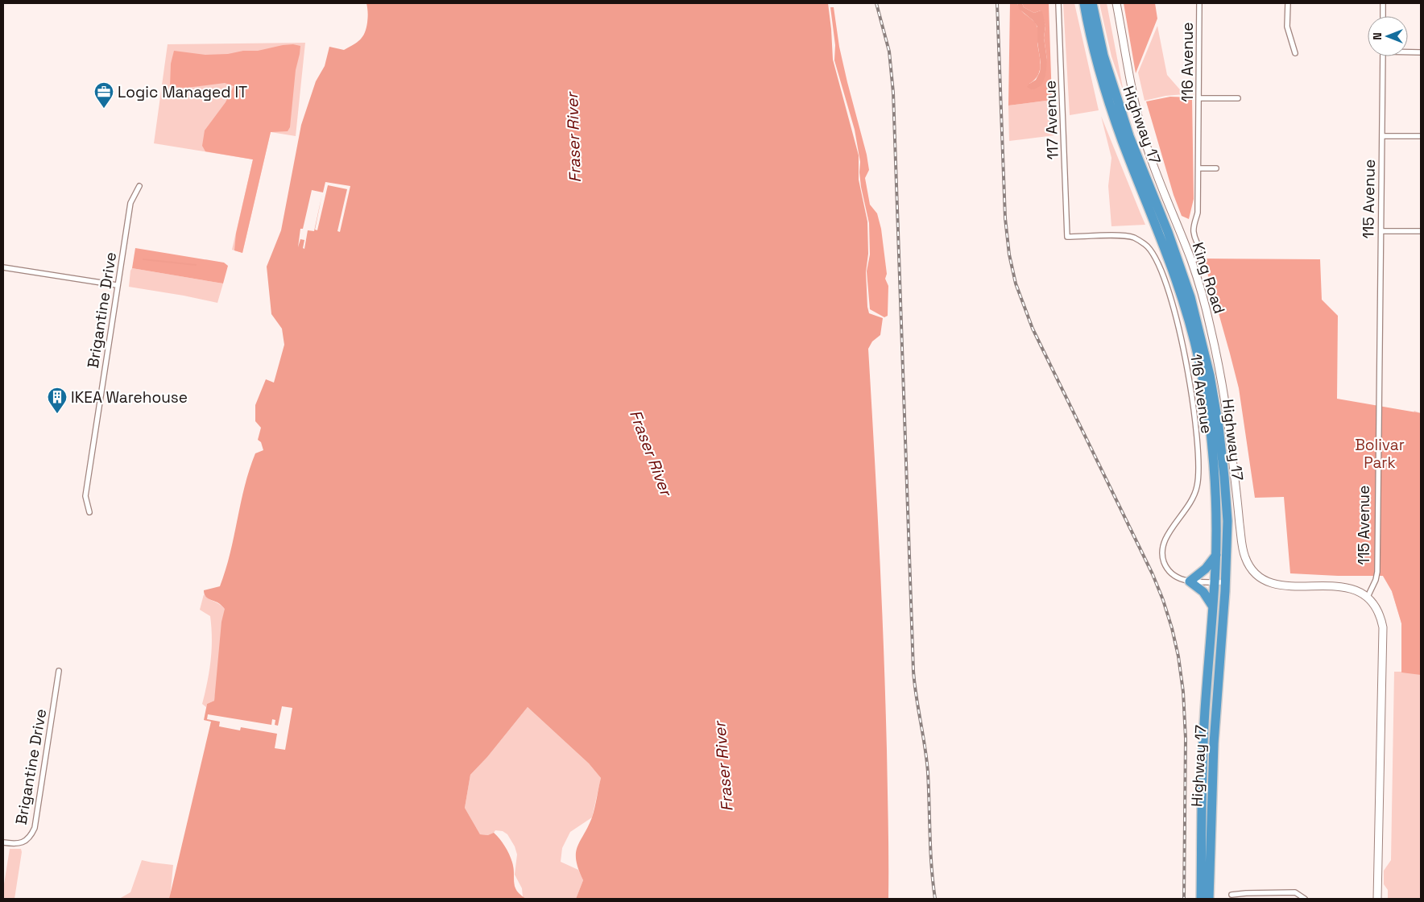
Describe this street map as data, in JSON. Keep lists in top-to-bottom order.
{
  "streets": {
    "highway": ["Highway 17"],
    "street": [
      "116 Avenue",
      "117 Avenue",
      "115 Avenue",
      "King Road",
      "Brigantine Drive"
    ]
  },
  "crossings": [
    ["116 Avenue", "117 Avenue"],
    ["116 Avenue", "King Road"],
    ["115 Avenue", "King Road"]
  ],
  "water": ["Fraser River"],
  "parks": ["Bolivar Park"],
  "places": {
    "office": ["Logic Managed IT"],
    "building": ["IKEA Warehouse"]
  },
  "north": "left"
}
